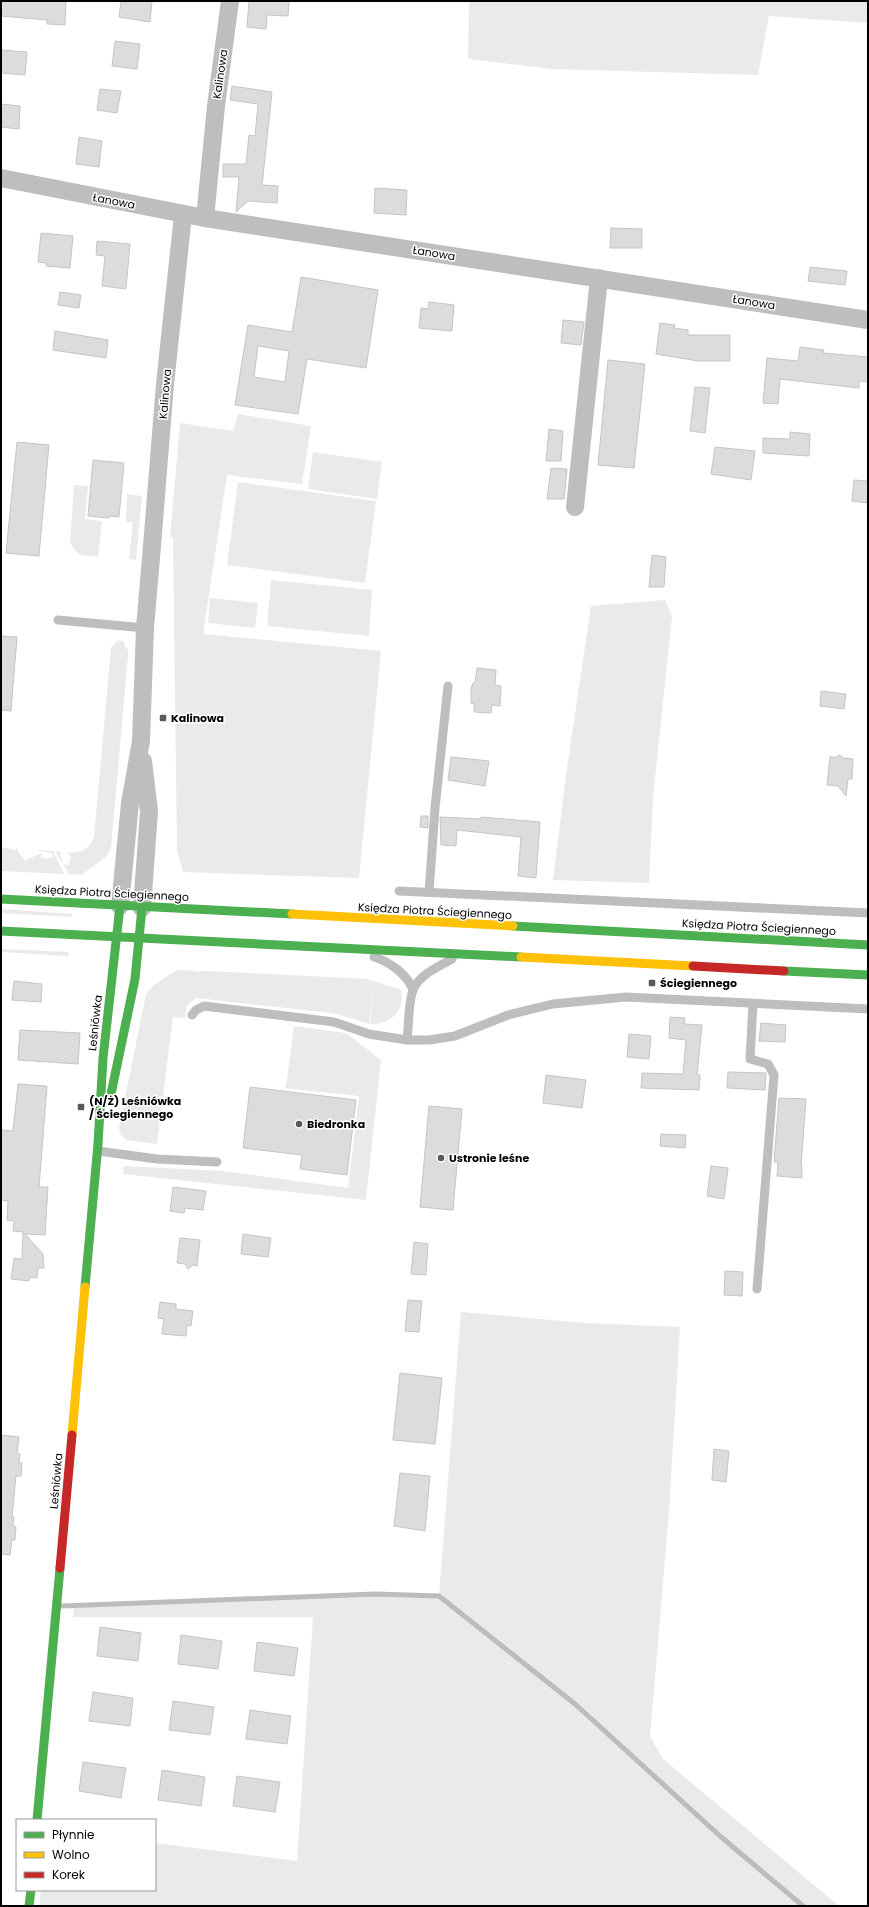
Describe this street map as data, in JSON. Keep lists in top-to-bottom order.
{
  "streets": {
    "main road": ["Kalinowa", "Księdza Piotra Ściegiennego", "Leśniówka"],
    "street": ["Łanowa"]
  },
  "crossings": [
    ["Kalinowa", "Łanowa"],
    ["Kalinowa", "Księdza Piotra Ściegiennego"],
    ["Kalinowa", "Leśniówka"],
    ["Księdza Piotra Ściegiennego", "Leśniówka"]
  ],
  "places": {
    "transit": ["Kalinowa", "Ściegiennego", "(N/Ż) Leśniówka / Ściegiennego"],
    "other": ["Biedronka", "Ustronie leśne"]
  },
  "legend": ["Płynnie", "Wolno", "Korek"]
}
